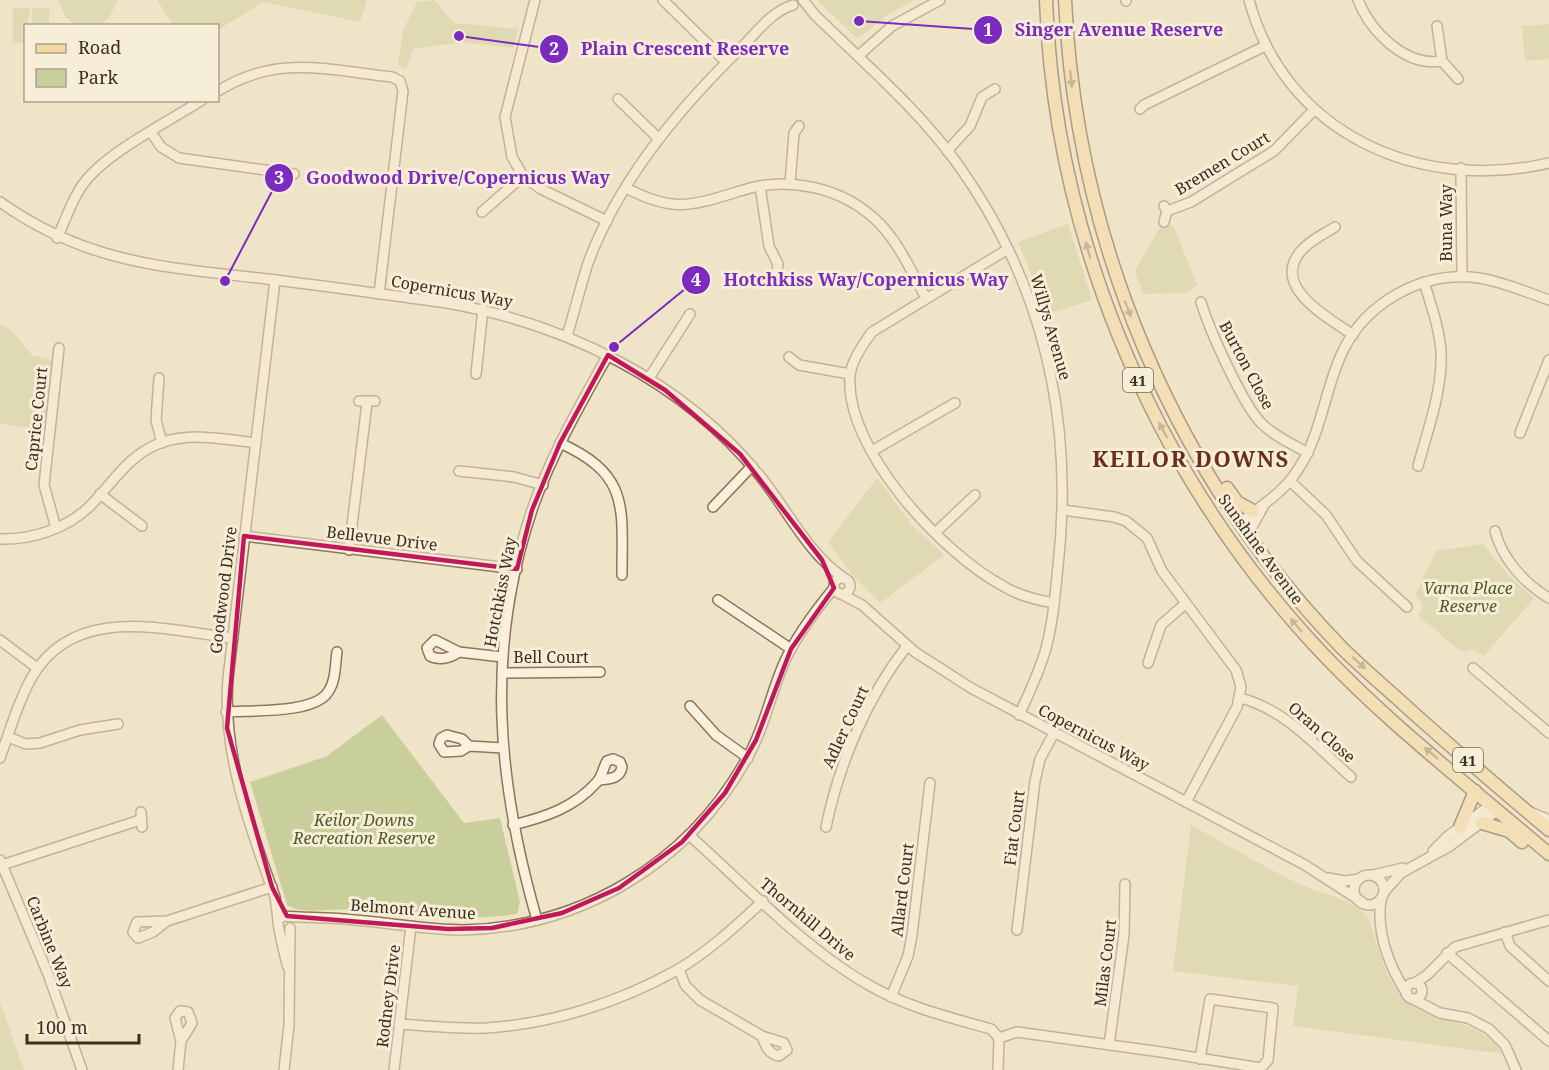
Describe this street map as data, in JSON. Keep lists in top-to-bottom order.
{
  "streets": {
    "main road": ["41", "Sunshine Avenue"],
    "street": [
      "Bremen Court",
      "Buna Way",
      "Copernicus Way",
      "Willys Avenue",
      "Burton Close",
      "Caprice Court",
      "Bellevue Drive",
      "Goodwood Drive",
      "Hotchkiss Way",
      "Bell Court",
      "Adler Court",
      "Oran Close",
      "Fiat Court",
      "Allard Court",
      "Belmont Avenue",
      "Thornhill Drive",
      "Carbine Way",
      "Milas Court",
      "Rodney Drive"
    ]
  },
  "crossings": [
    ["Copernicus Way", "Willys Avenue"],
    ["Copernicus Way", "Goodwood Drive"],
    ["Copernicus Way", "Hotchkiss Way"],
    ["Copernicus Way", "Adler Court"],
    ["Copernicus Way", "Fiat Court"],
    ["Copernicus Way", "Belmont Avenue"],
    ["Bellevue Drive", "Goodwood Drive"],
    ["Bellevue Drive", "Hotchkiss Way"],
    ["Goodwood Drive", "Belmont Avenue"],
    ["Hotchkiss Way", "Bell Court"],
    ["Hotchkiss Way", "Belmont Avenue"],
    ["Allard Court", "Thornhill Drive"],
    ["Belmont Avenue", "Thornhill Drive"],
    ["Belmont Avenue", "Rodney Drive"]
  ],
  "districts": ["KEILOR DOWNS"],
  "parks": ["Varna Place Reserve", "Keilor Downs Recreation Reserve"],
  "places": [
    "Singer Avenue Reserve",
    "Plain Crescent Reserve",
    "Goodwood Drive/Copernicus Way",
    "Hotchkiss Way/Copernicus Way"
  ],
  "legend": ["Road", "Park"],
  "scale_bar": "100 m"
}
